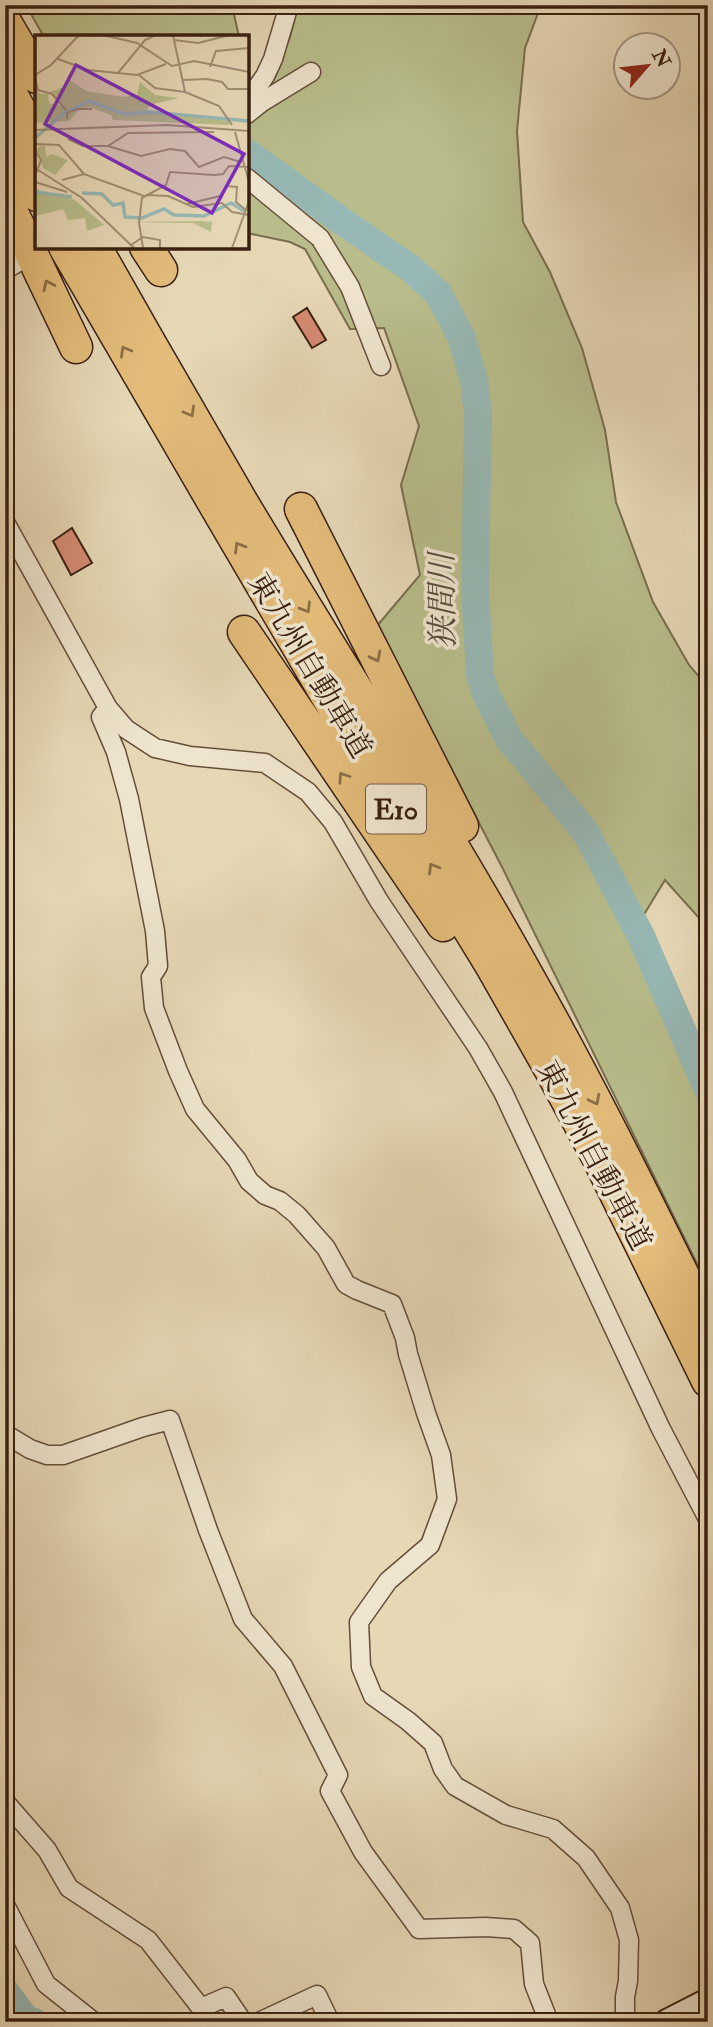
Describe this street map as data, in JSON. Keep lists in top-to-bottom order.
{
  "streets": {
    "highway": ["東九州自動車道", "E10"]
  },
  "water": ["狭間川"],
  "north": "top right"
}
